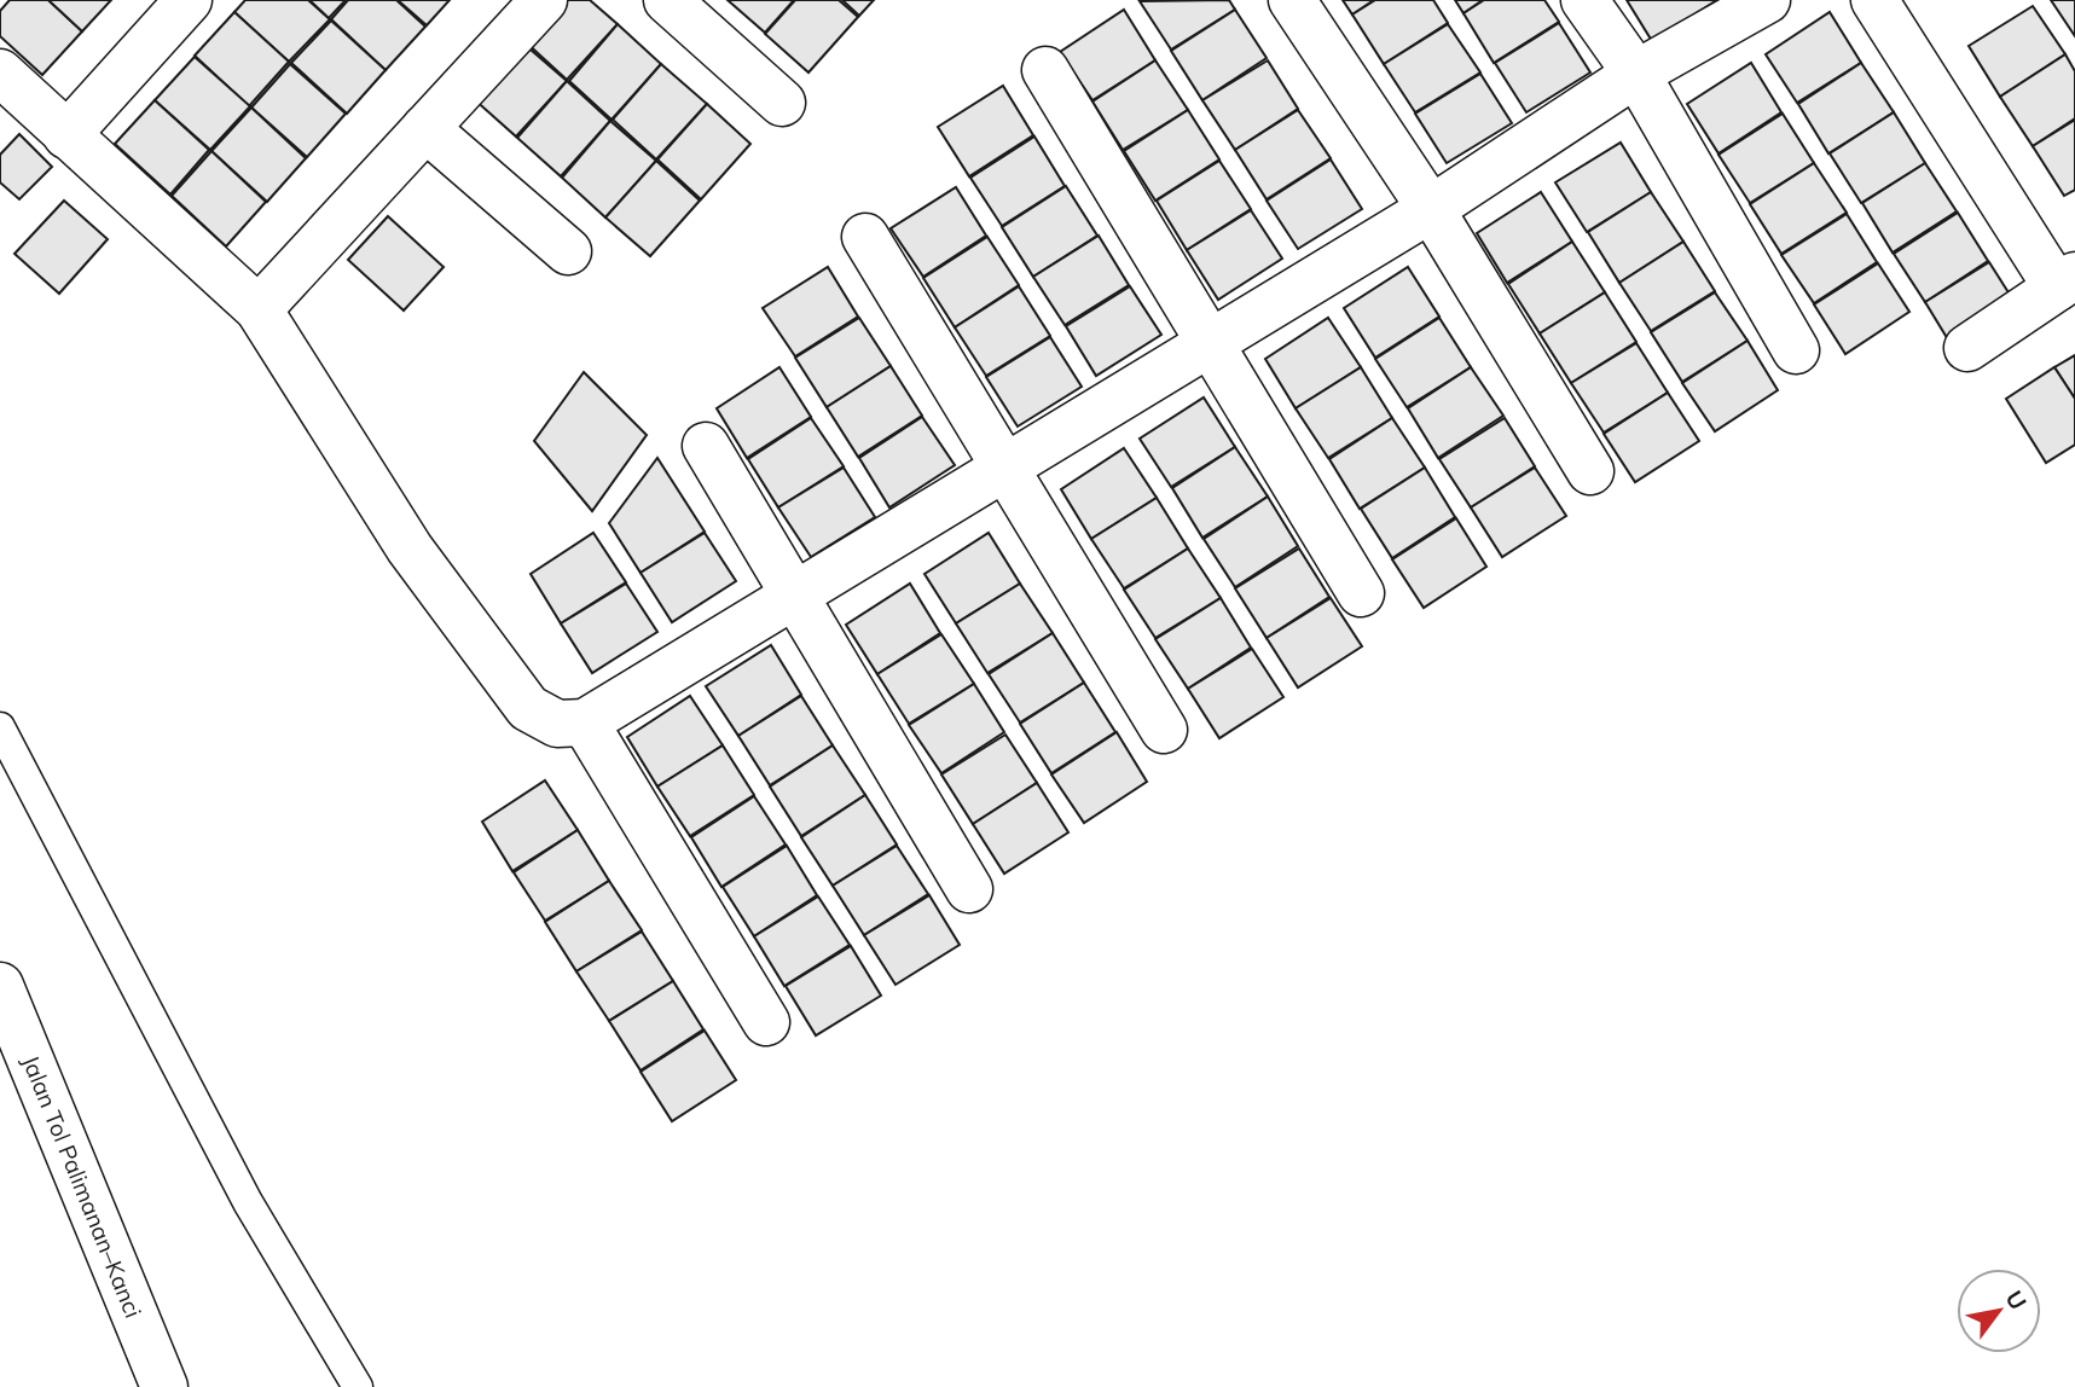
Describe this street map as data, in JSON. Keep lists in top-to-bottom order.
{
  "streets": {
    "main road": ["Jalan Tol Palimanan–Kanci"]
  },
  "north": "top right"
}
